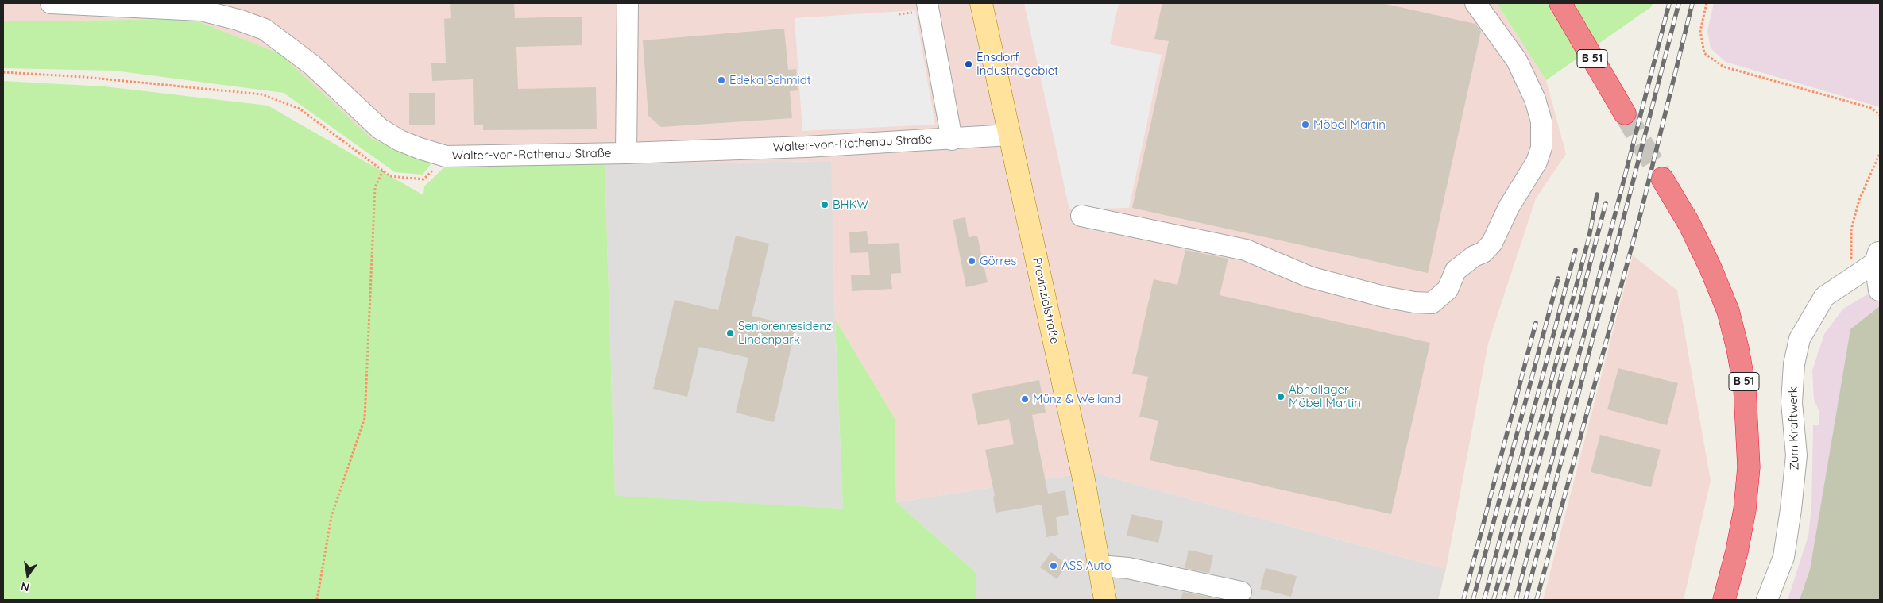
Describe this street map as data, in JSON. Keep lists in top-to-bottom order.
{
  "streets": {
    "highway": ["B 51"],
    "main road": ["Provinzialstraße"],
    "street": ["Walter-von-Rathenau Straße", "Zum Kraftwerk"]
  },
  "crossings": [
    ["Walter-von-Rathenau Straße", "Provinzialstraße"]
  ],
  "places": [
    "Ensdorf Industriegebiet",
    "Edeka Schmidt",
    "Möbel Martin",
    "BHKW",
    "Görres",
    "Seniorenresidenz Lindenpark",
    "Abhollager Möbel Martin",
    "Münz & Weiland",
    "ASS Auto"
  ],
  "north": "bottom"
}
